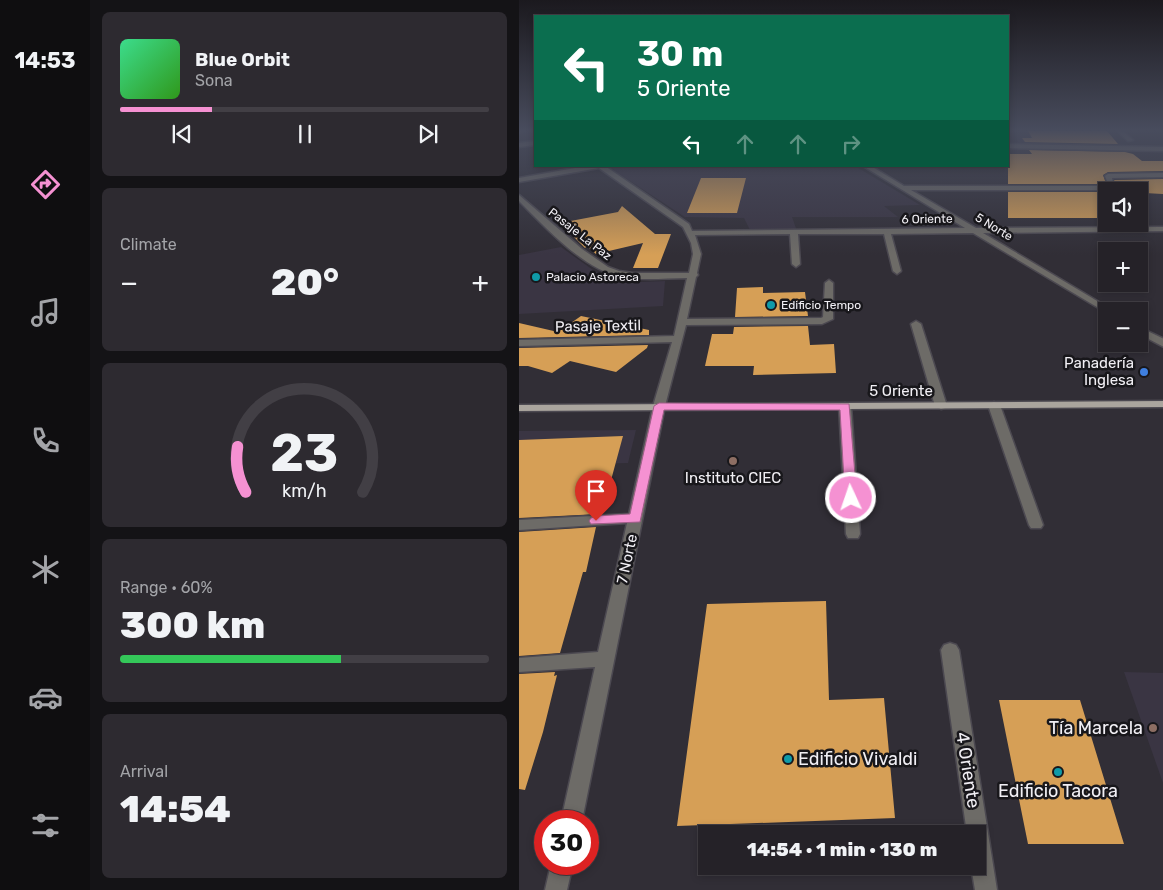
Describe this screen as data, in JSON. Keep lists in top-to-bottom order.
{
  "streets": {
    "main road": ["5 Oriente"],
    "street": [
      "6 Oriente",
      "5 Norte",
      "Pasaje La Paz",
      "Pasaje Textil",
      "7 Norte",
      "4 Oriente"
    ]
  },
  "crossings": [
    ["6 Oriente", "5 Norte"],
    ["6 Oriente", "7 Norte"],
    ["Pasaje La Paz", "7 Norte"],
    ["Pasaje Textil", "7 Norte"],
    ["5 Oriente", "7 Norte"]
  ],
  "places": [
    "Palacio Astoreca",
    "Edificio Tempo",
    "Panadería Inglesa",
    "Instituto CIEC",
    "Tía Marcela",
    "Edificio Vivaldi",
    "Edificio Tacora"
  ],
  "page": {
    "tabs": "14:53",
    "turn": ["30 m", "5 Oriente"],
    "song": ["Blue Orbit", "Sona"],
    "map_buttons": ["+", "−"],
    "tile": [
      "Climate",
      ["Range · 60%", "300 km"],
      ["Arrival", "14:54"]
    ],
    "heat": ["−", "20°", "+"],
    "limit": "30",
    "trip": "14:54 · 1 min · 130 m",
    "gauge": ["23", "km/h"]
  }
}
